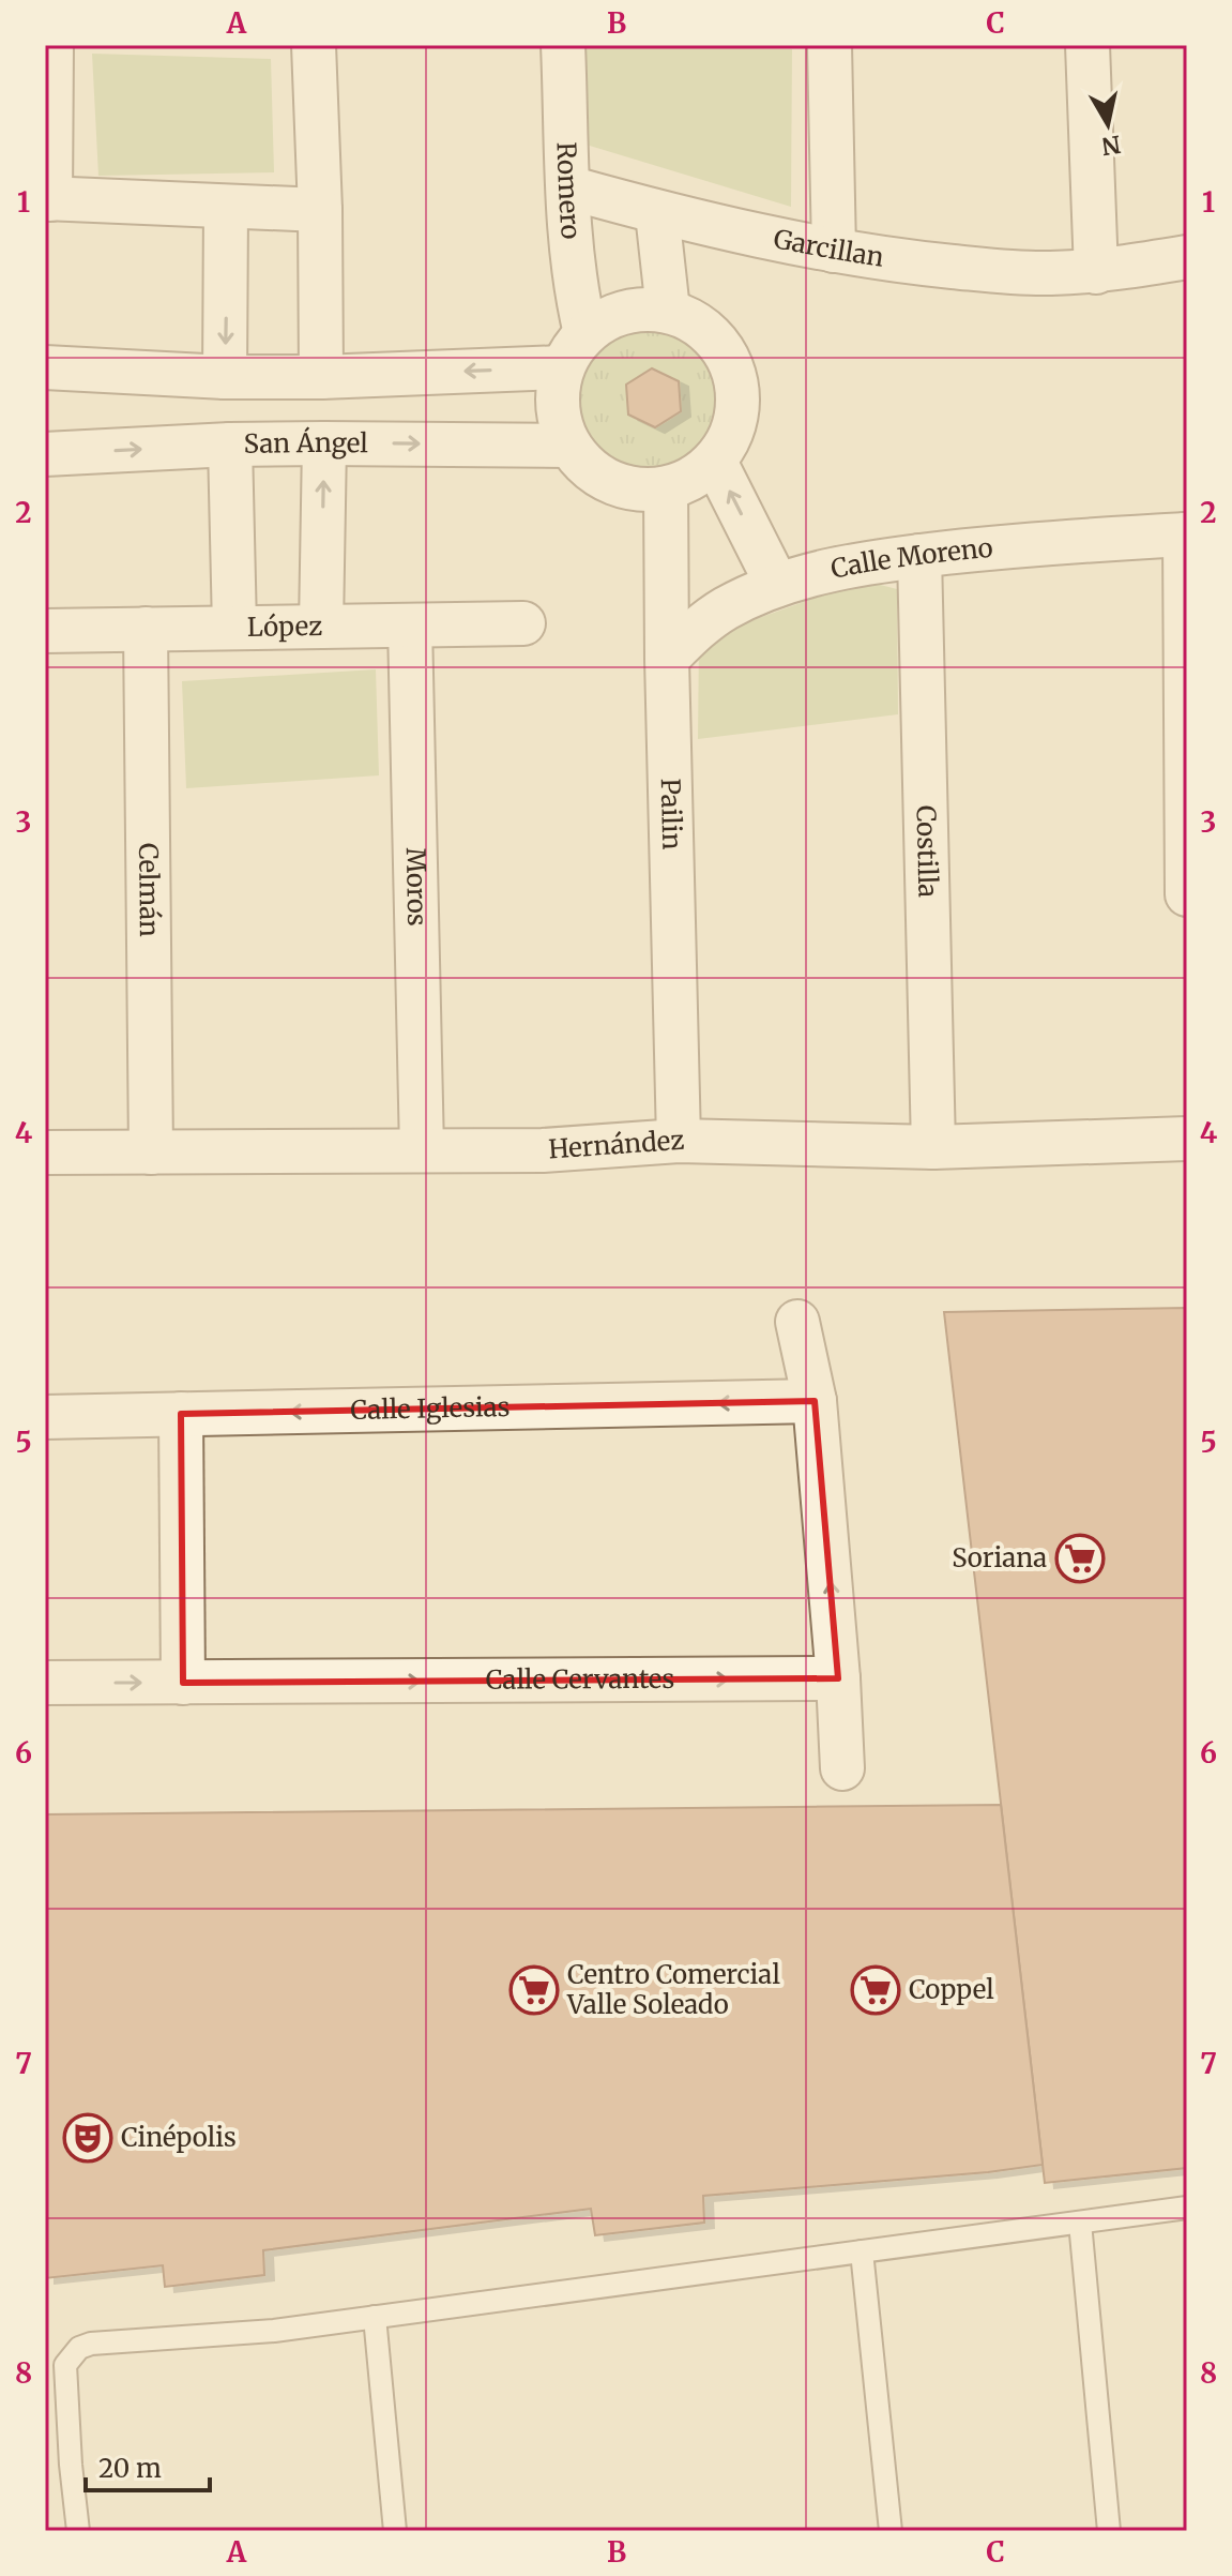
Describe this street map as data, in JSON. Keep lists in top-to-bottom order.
{
  "streets": {
    "street": [
      "Romero",
      "Garcillan",
      "San Ángel",
      "Calle Moreno",
      "López",
      "Pailin",
      "Costilla",
      "Moros",
      "Celmán",
      "Hernández",
      "Calle Iglesias",
      "Calle Cervantes"
    ]
  },
  "crossings": [
    ["Romero", "Garcillan"],
    ["Romero", "San Ángel"],
    ["Romero", "Pailin"],
    ["San Ángel", "Pailin"],
    ["Calle Moreno", "Pailin"],
    ["Calle Moreno", "Costilla"],
    ["López", "Moros"],
    ["López", "Celmán"],
    ["Pailin", "Hernández"],
    ["Costilla", "Hernández"],
    ["Moros", "Hernández"],
    ["Celmán", "Hernández"]
  ],
  "one_way": ["Calle Iglesias", "Calle Cervantes"],
  "places": {
    "supermarket": ["Soriana", "Centro Comercial Valle Soleado", "Coppel"],
    "theatre": ["Cinépolis"]
  },
  "scale_bar": "20 m",
  "north": "bottom",
  "grid": {
    "columns": ["A", "B", "C"],
    "rows": [
      "1",
      "2",
      "3",
      "4",
      "5",
      "6",
      "7",
      "8"
    ]
  }
}
